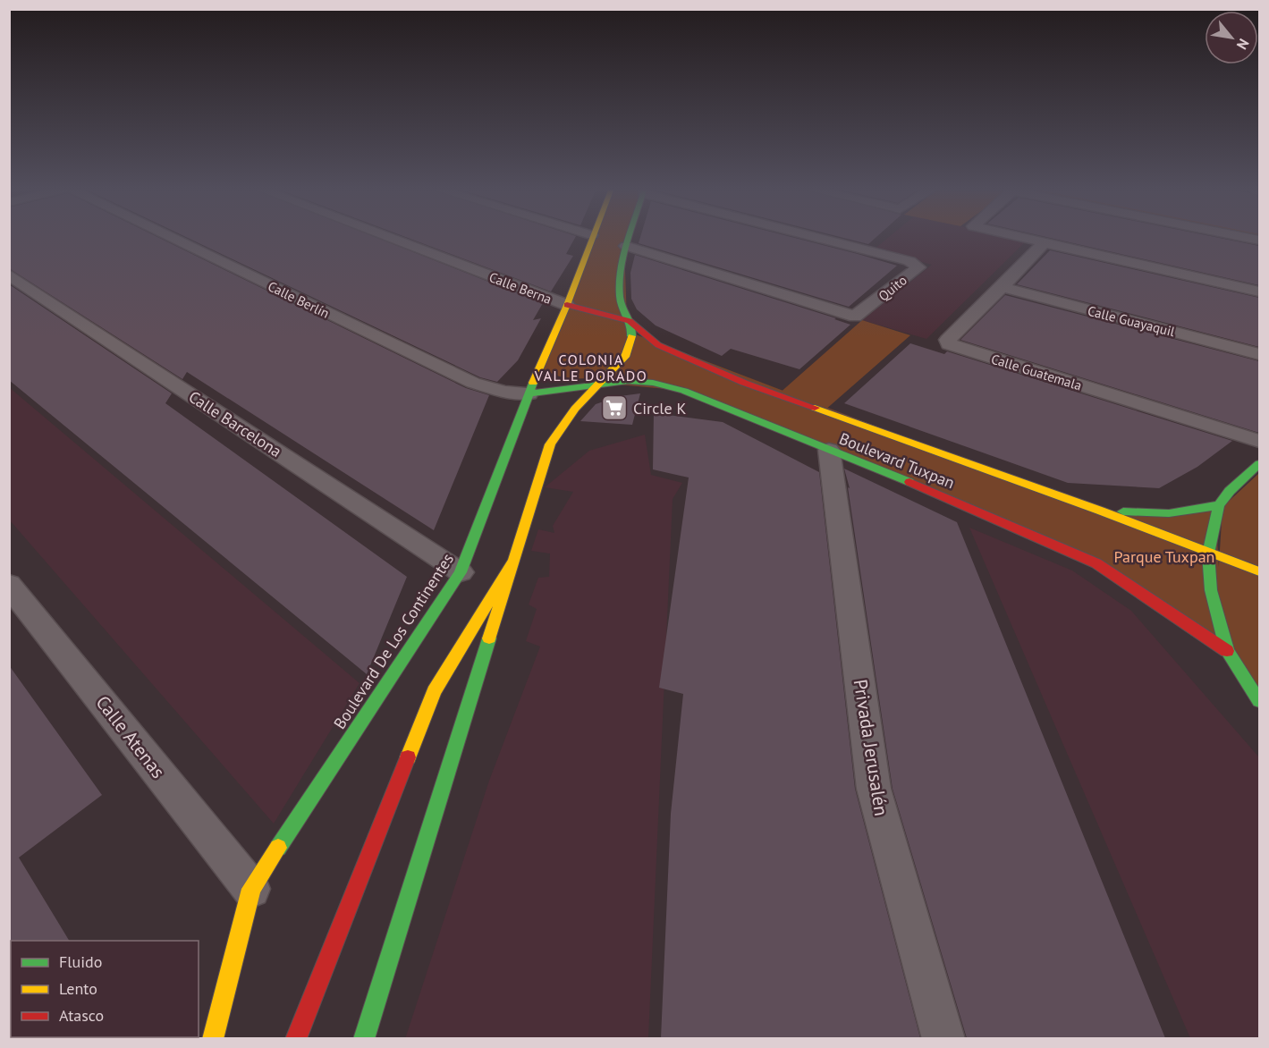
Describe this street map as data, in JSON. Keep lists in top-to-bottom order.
{
  "streets": {
    "street": [
      "Calle Berna",
      "Quito",
      "Calle Berlín",
      "Calle Guayaquil",
      "Calle Guatemala",
      "Calle Barcelona",
      "Boulevard Tuxpan",
      "Boulevard De Los Continentes",
      "Calle Atenas",
      "Privada Jerusalén"
    ]
  },
  "crossings": [
    ["Calle Berna", "Boulevard Tuxpan"],
    ["Calle Berna", "Boulevard De Los Continentes"],
    ["Calle Berlín", "Boulevard Tuxpan"],
    ["Calle Berlín", "Boulevard De Los Continentes"],
    ["Calle Guayaquil", "Calle Guatemala"],
    ["Calle Barcelona", "Boulevard De Los Continentes"],
    ["Boulevard Tuxpan", "Boulevard De Los Continentes"],
    ["Boulevard Tuxpan", "Privada Jerusalén"],
    ["Boulevard De Los Continentes", "Calle Atenas"]
  ],
  "districts": ["COLONIA VALLE DORADO"],
  "parks": ["Parque Tuxpan"],
  "places": {
    "supermarket": ["Circle K"]
  },
  "legend": ["Fluido", "Lento", "Atasco"],
  "north": "bottom right"
}
